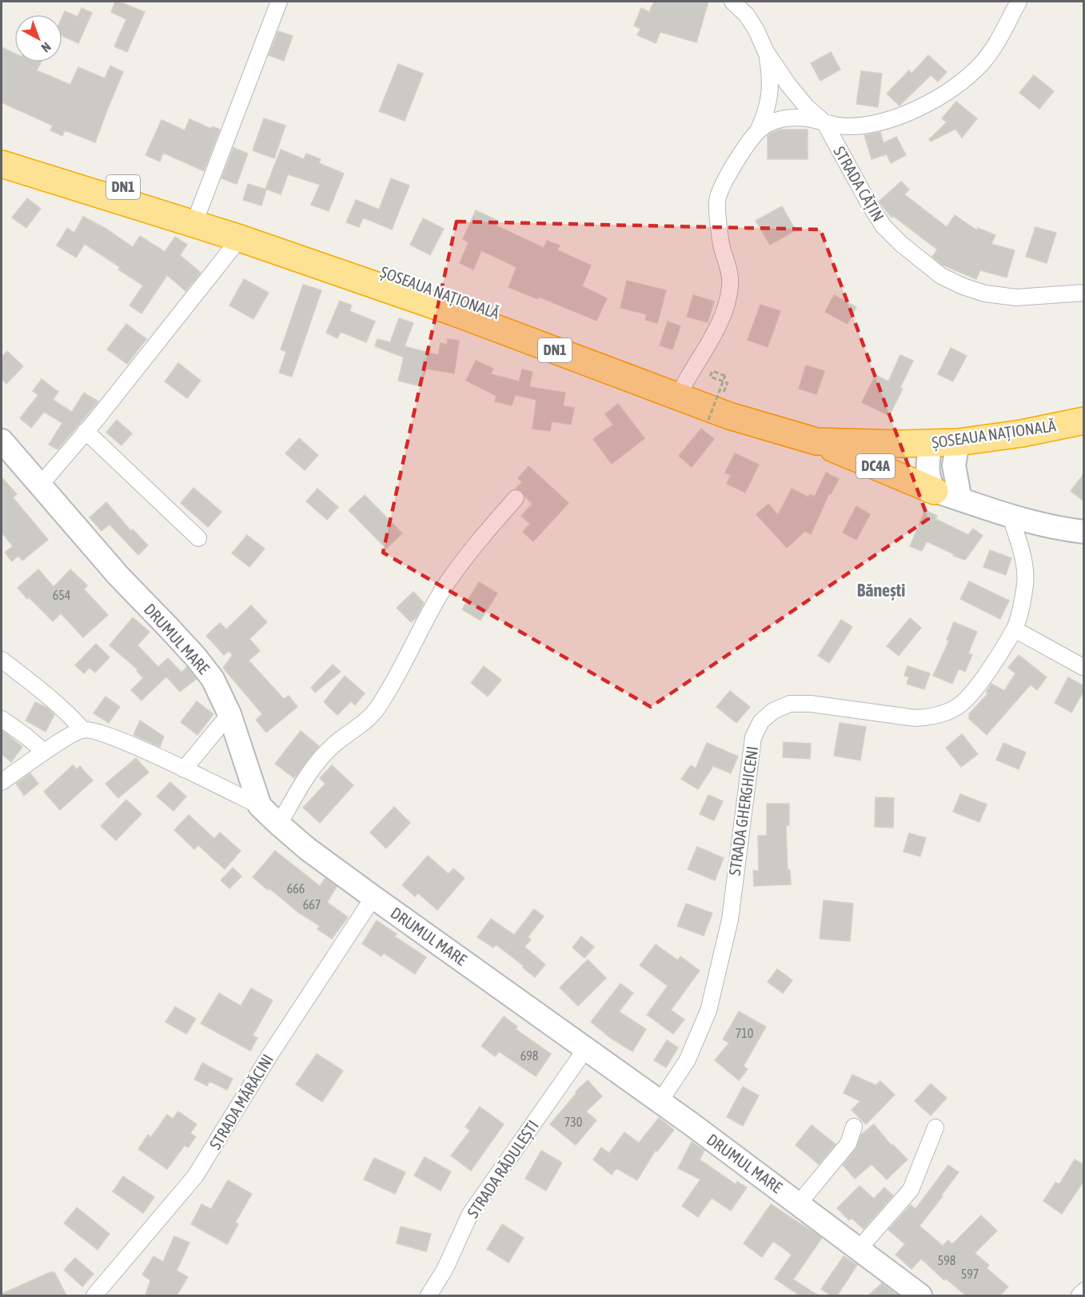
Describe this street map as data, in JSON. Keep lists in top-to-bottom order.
{
  "streets": {
    "highway": ["DN1", "ȘOSEAUA NAȚIONALĂ", "DC4A"],
    "street": [
      "STRADA CĂȚIN",
      "DRUMUL MARE",
      "STRADA GHERGHICENI",
      "STRADA MĂRĂCINI",
      "STRADA RĂDULEȘTI"
    ]
  },
  "crossings": [
    ["STRADA CĂȚIN", "ȘOSEAUA NAȚIONALĂ"],
    ["ȘOSEAUA NAȚIONALĂ", "DC4A"],
    ["DC4A", "STRADA GHERGHICENI"],
    ["DRUMUL MARE", "STRADA GHERGHICENI"],
    ["DRUMUL MARE", "STRADA MĂRĂCINI"],
    ["DRUMUL MARE", "STRADA RĂDULEȘTI"]
  ],
  "districts": ["Bănești"],
  "house_numbers": [
    "654",
    "666",
    "667",
    "710",
    "698",
    "730",
    "598",
    "597"
  ],
  "north": "bottom right"
}
